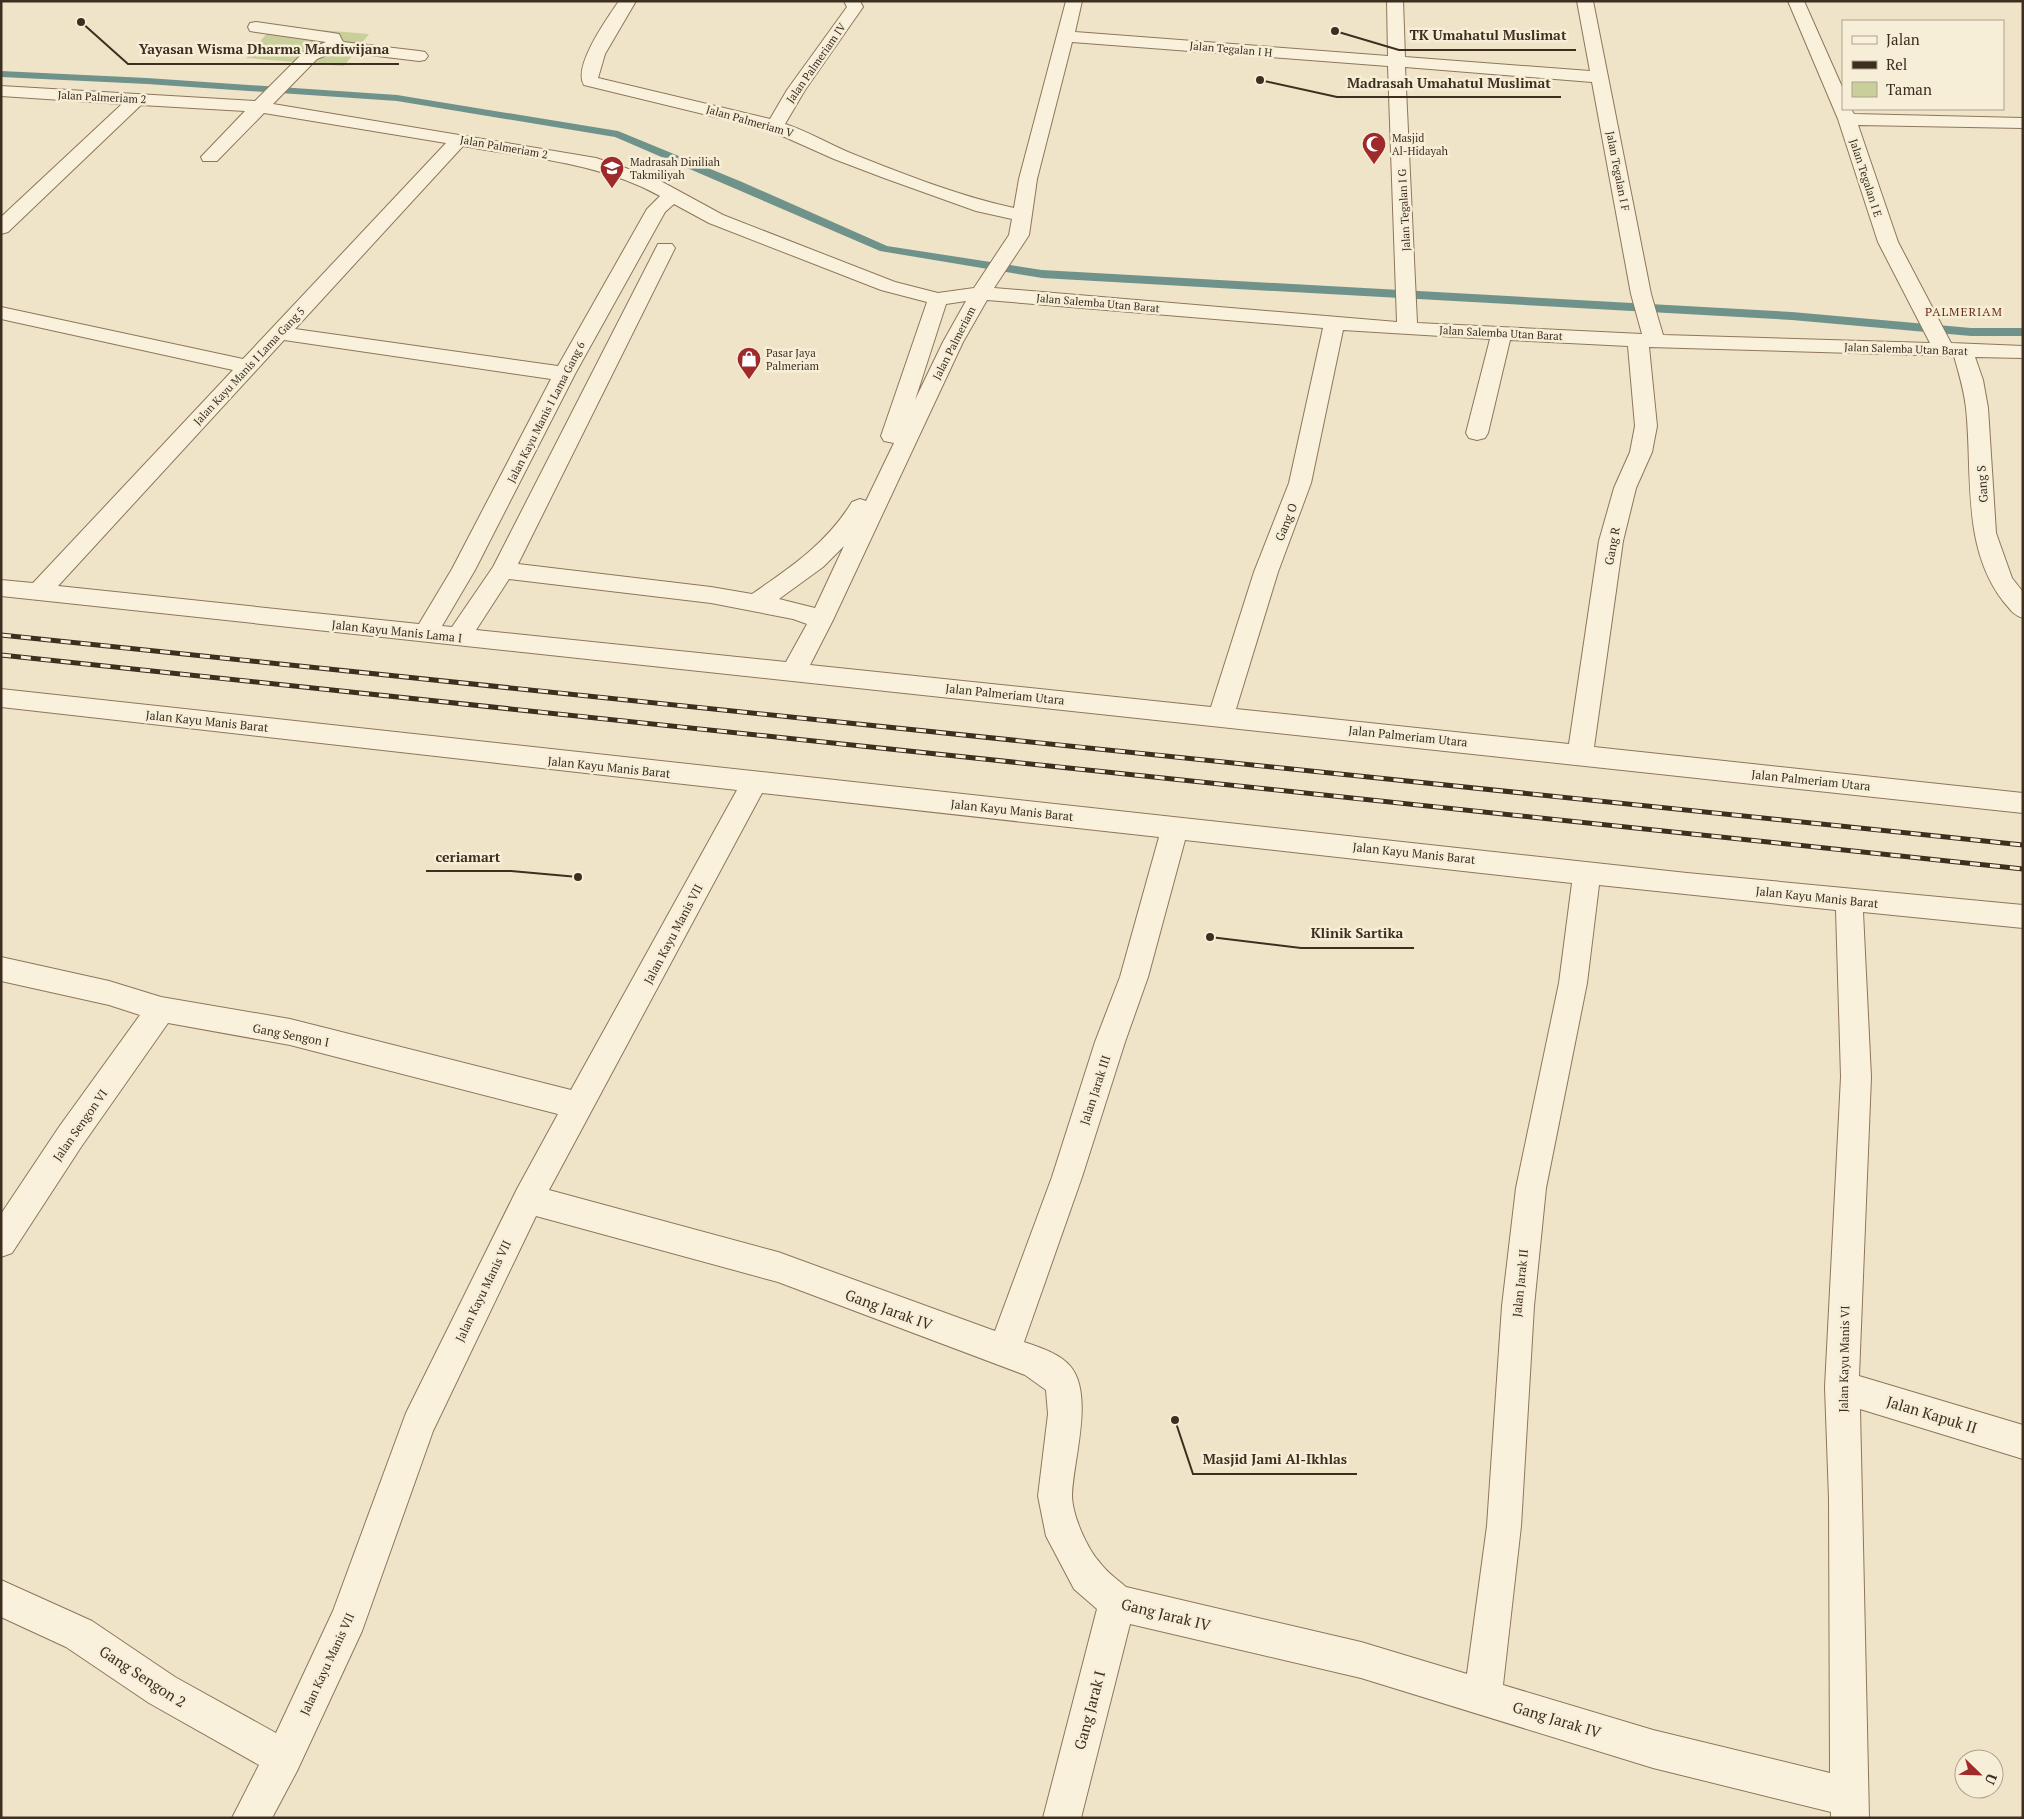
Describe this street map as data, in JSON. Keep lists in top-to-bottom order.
{
  "streets": {
    "street": [
      "Jalan Tegalan I H",
      "Jalan Palmeriam IV",
      "Jalan Palmeriam 2",
      "Jalan Palmeriam V",
      "Jalan Tegalan I F",
      "Jalan Tegalan I E",
      "Jalan Tegalan I G",
      "Jalan Salemba Utan Barat",
      "Jalan Palmeriam",
      "Jalan Kayu Manis I Lama Gang 5",
      "Jalan Kayu Manis I Lama Gang 6",
      "Gang S",
      "Gang O",
      "Gang R",
      "Jalan Kayu Manis Lama I",
      "Jalan Palmeriam Utara",
      "Jalan Kayu Manis Barat",
      "Jalan Kayu Manis VII",
      "Gang Sengon I",
      "Jalan Jarak III",
      "Jalan Sengon VI",
      "Jalan Jarak II",
      "Gang Jarak IV",
      "Jalan Kayu Manis VI",
      "Jalan Kapuk II",
      "Gang Sengon 2",
      "Gang Jarak I"
    ]
  },
  "crossings": [
    ["Jalan Tegalan I H", "Jalan Tegalan I F"],
    ["Jalan Tegalan I H", "Jalan Tegalan I G"],
    ["Jalan Tegalan I H", "Jalan Palmeriam"],
    ["Jalan Palmeriam IV", "Jalan Palmeriam V"],
    ["Jalan Palmeriam 2", "Jalan Salemba Utan Barat"],
    ["Jalan Palmeriam 2", "Jalan Palmeriam"],
    ["Jalan Palmeriam 2", "Jalan Kayu Manis I Lama Gang 5"],
    ["Jalan Palmeriam 2", "Jalan Kayu Manis I Lama Gang 6"],
    ["Jalan Palmeriam V", "Jalan Palmeriam"],
    ["Jalan Tegalan I F", "Jalan Salemba Utan Barat"],
    ["Jalan Tegalan I F", "Gang R"],
    ["Jalan Tegalan I E", "Jalan Salemba Utan Barat"],
    ["Jalan Tegalan I E", "Gang S"],
    ["Jalan Tegalan I G", "Jalan Salemba Utan Barat"],
    ["Jalan Salemba Utan Barat", "Jalan Palmeriam"],
    ["Jalan Salemba Utan Barat", "Gang S"],
    ["Jalan Salemba Utan Barat", "Gang O"],
    ["Jalan Salemba Utan Barat", "Gang R"],
    ["Jalan Palmeriam", "Jalan Kayu Manis Lama I"],
    ["Jalan Palmeriam", "Jalan Palmeriam Utara"],
    ["Jalan Kayu Manis I Lama Gang 5", "Jalan Kayu Manis Lama I"],
    ["Jalan Kayu Manis I Lama Gang 6", "Jalan Kayu Manis Lama I"],
    ["Gang O", "Jalan Palmeriam Utara"],
    ["Gang R", "Jalan Palmeriam Utara"],
    ["Jalan Kayu Manis Lama I", "Jalan Palmeriam Utara"],
    ["Jalan Kayu Manis Barat", "Jalan Kayu Manis VII"],
    ["Jalan Kayu Manis Barat", "Jalan Jarak III"],
    ["Jalan Kayu Manis Barat", "Jalan Jarak II"],
    ["Jalan Kayu Manis Barat", "Jalan Kayu Manis VI"],
    ["Jalan Kayu Manis VII", "Gang Sengon I"],
    ["Jalan Kayu Manis VII", "Gang Jarak IV"],
    ["Jalan Kayu Manis VII", "Gang Sengon 2"],
    ["Gang Sengon I", "Jalan Sengon VI"],
    ["Jalan Jarak III", "Gang Jarak IV"],
    ["Jalan Jarak II", "Gang Jarak IV"],
    ["Gang Jarak IV", "Jalan Kayu Manis VI"],
    ["Gang Jarak IV", "Gang Jarak I"],
    ["Jalan Kayu Manis VI", "Jalan Kapuk II"]
  ],
  "districts": ["PALMERIAM"],
  "places": {
    "other": [
      "Yayasan Wisma Dharma Mardiwijana",
      "TK Umahatul Muslimat",
      "Madrasah Umahatul Muslimat",
      "ceriamart",
      "Klinik Sartika",
      "Masjid Jami Al-Ikhlas"
    ],
    "mosque": ["Masjid Al-Hidayah"],
    "school or university": ["Madrasah Diniliah Takmiliyah"],
    "shop": ["Pasar Jaya Palmeriam"]
  },
  "legend": ["Jalan", "Rel", "Taman"],
  "north": "bottom right"
}
